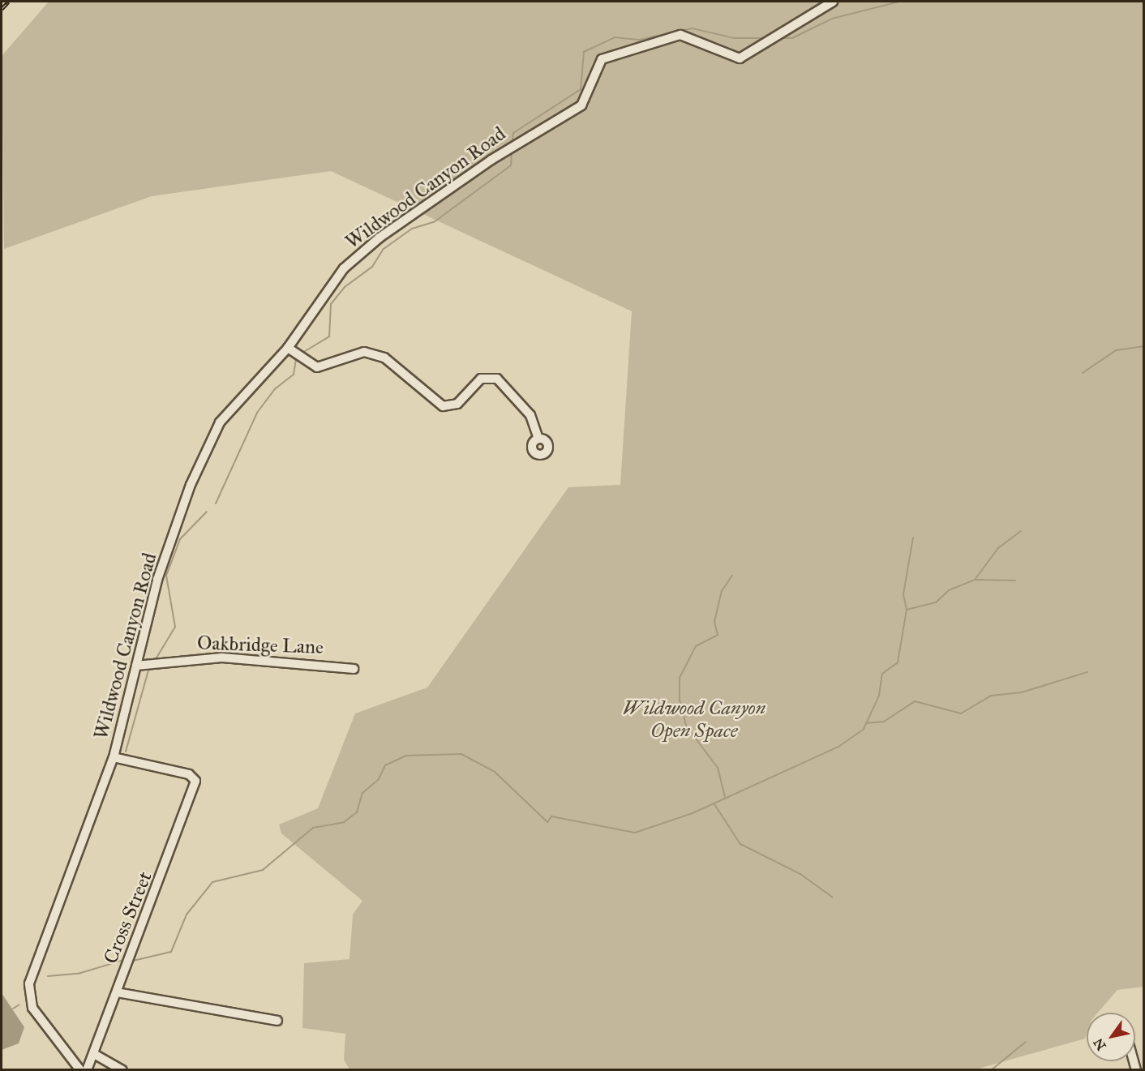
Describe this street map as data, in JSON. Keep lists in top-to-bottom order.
{
  "streets": {
    "street": ["Wildwood Canyon Road", "Oakbridge Lane", "Cross Street"]
  },
  "crossings": [
    ["Wildwood Canyon Road", "Oakbridge Lane"],
    ["Wildwood Canyon Road", "Cross Street"]
  ],
  "parks": ["Wildwood Canyon Open Space"],
  "north": "bottom left"
}
